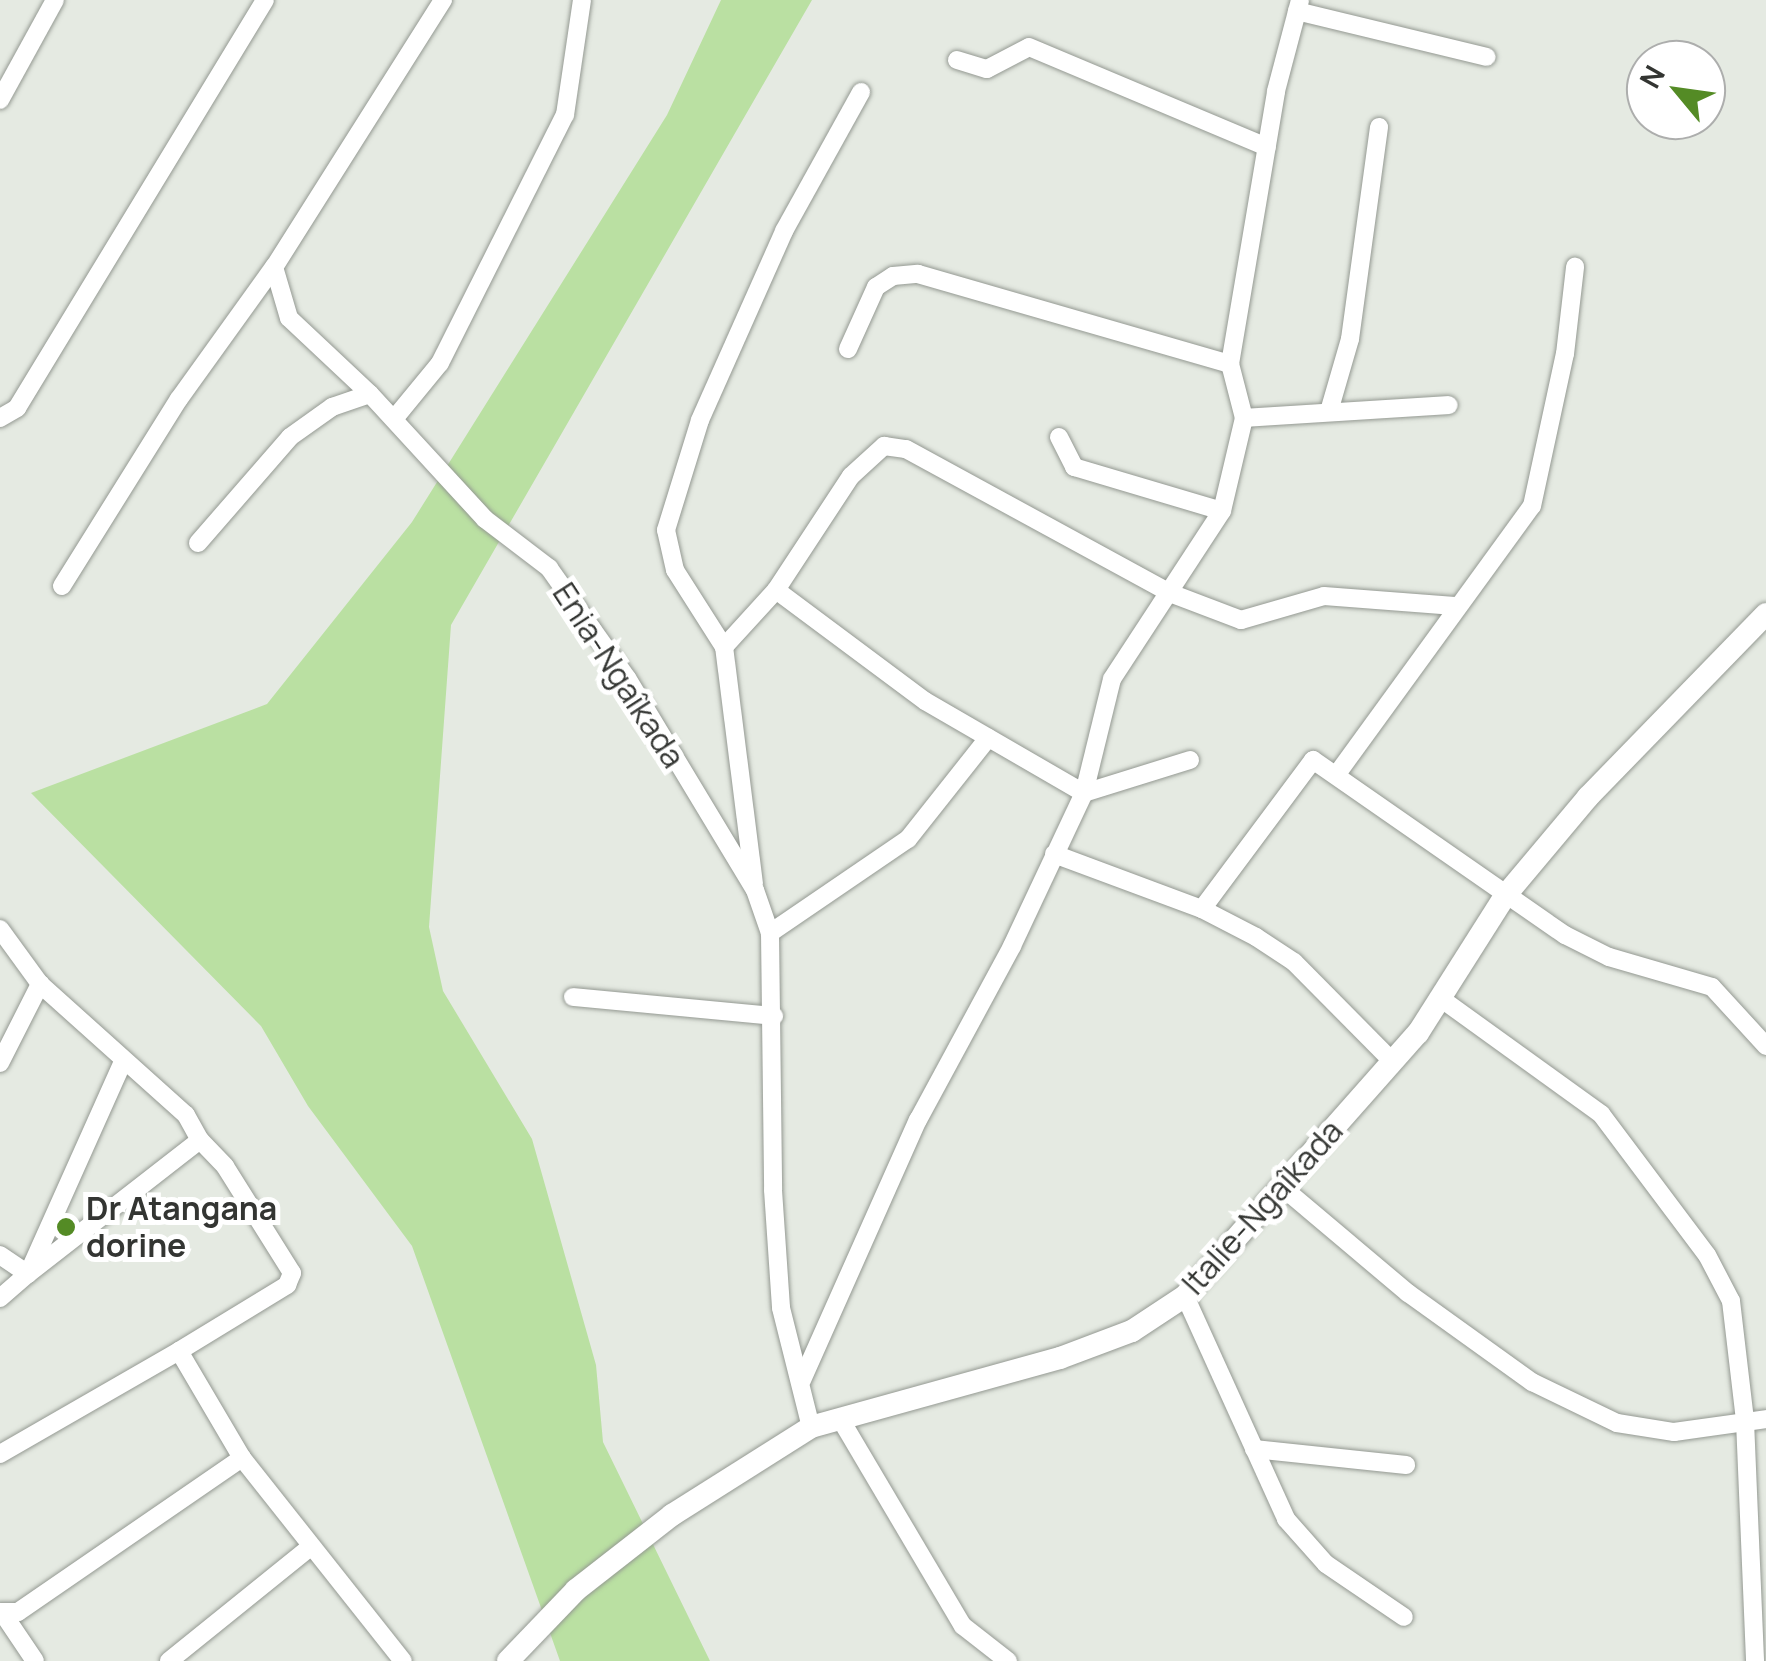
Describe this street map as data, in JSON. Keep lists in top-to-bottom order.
{
  "streets": {
    "street": ["Enia-Ngaîkada", "Italie-Ngaîkada"]
  },
  "crossings": [
    ["Enia-Ngaîkada", "Italie-Ngaîkada"]
  ],
  "places": ["Dr Atangana dorine"],
  "north": "top left"
}
